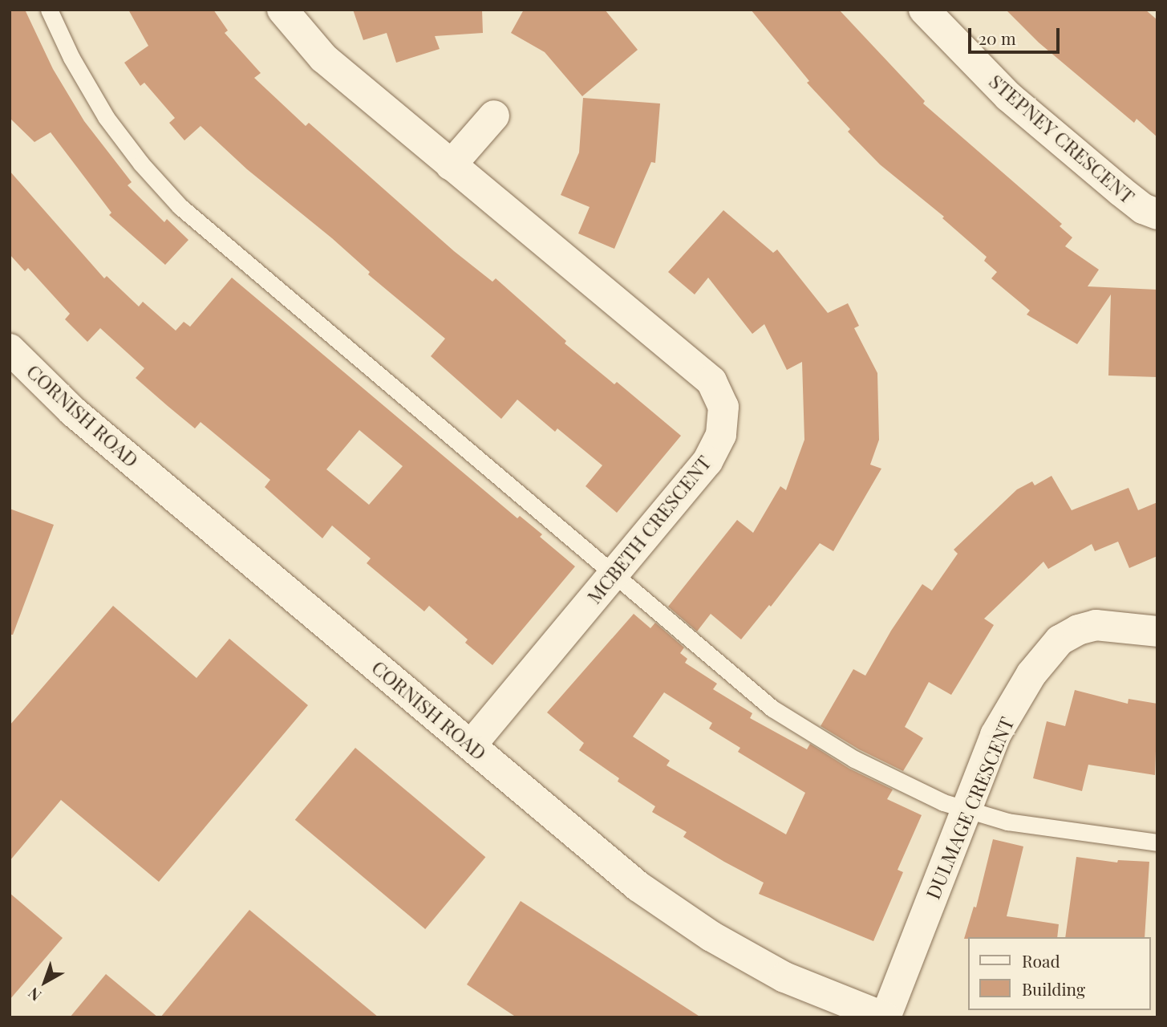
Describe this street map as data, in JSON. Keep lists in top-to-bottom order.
{
  "streets": {
    "street": [
      "STEPNEY CRESCENT",
      "CORNISH ROAD",
      "MCBETH CRESCENT",
      "DULMAGE CRESCENT"
    ]
  },
  "crossings": [
    ["CORNISH ROAD", "MCBETH CRESCENT"],
    ["CORNISH ROAD", "DULMAGE CRESCENT"]
  ],
  "legend": ["Road", "Building"],
  "scale_bar": "20 m",
  "north": "bottom left"
}
